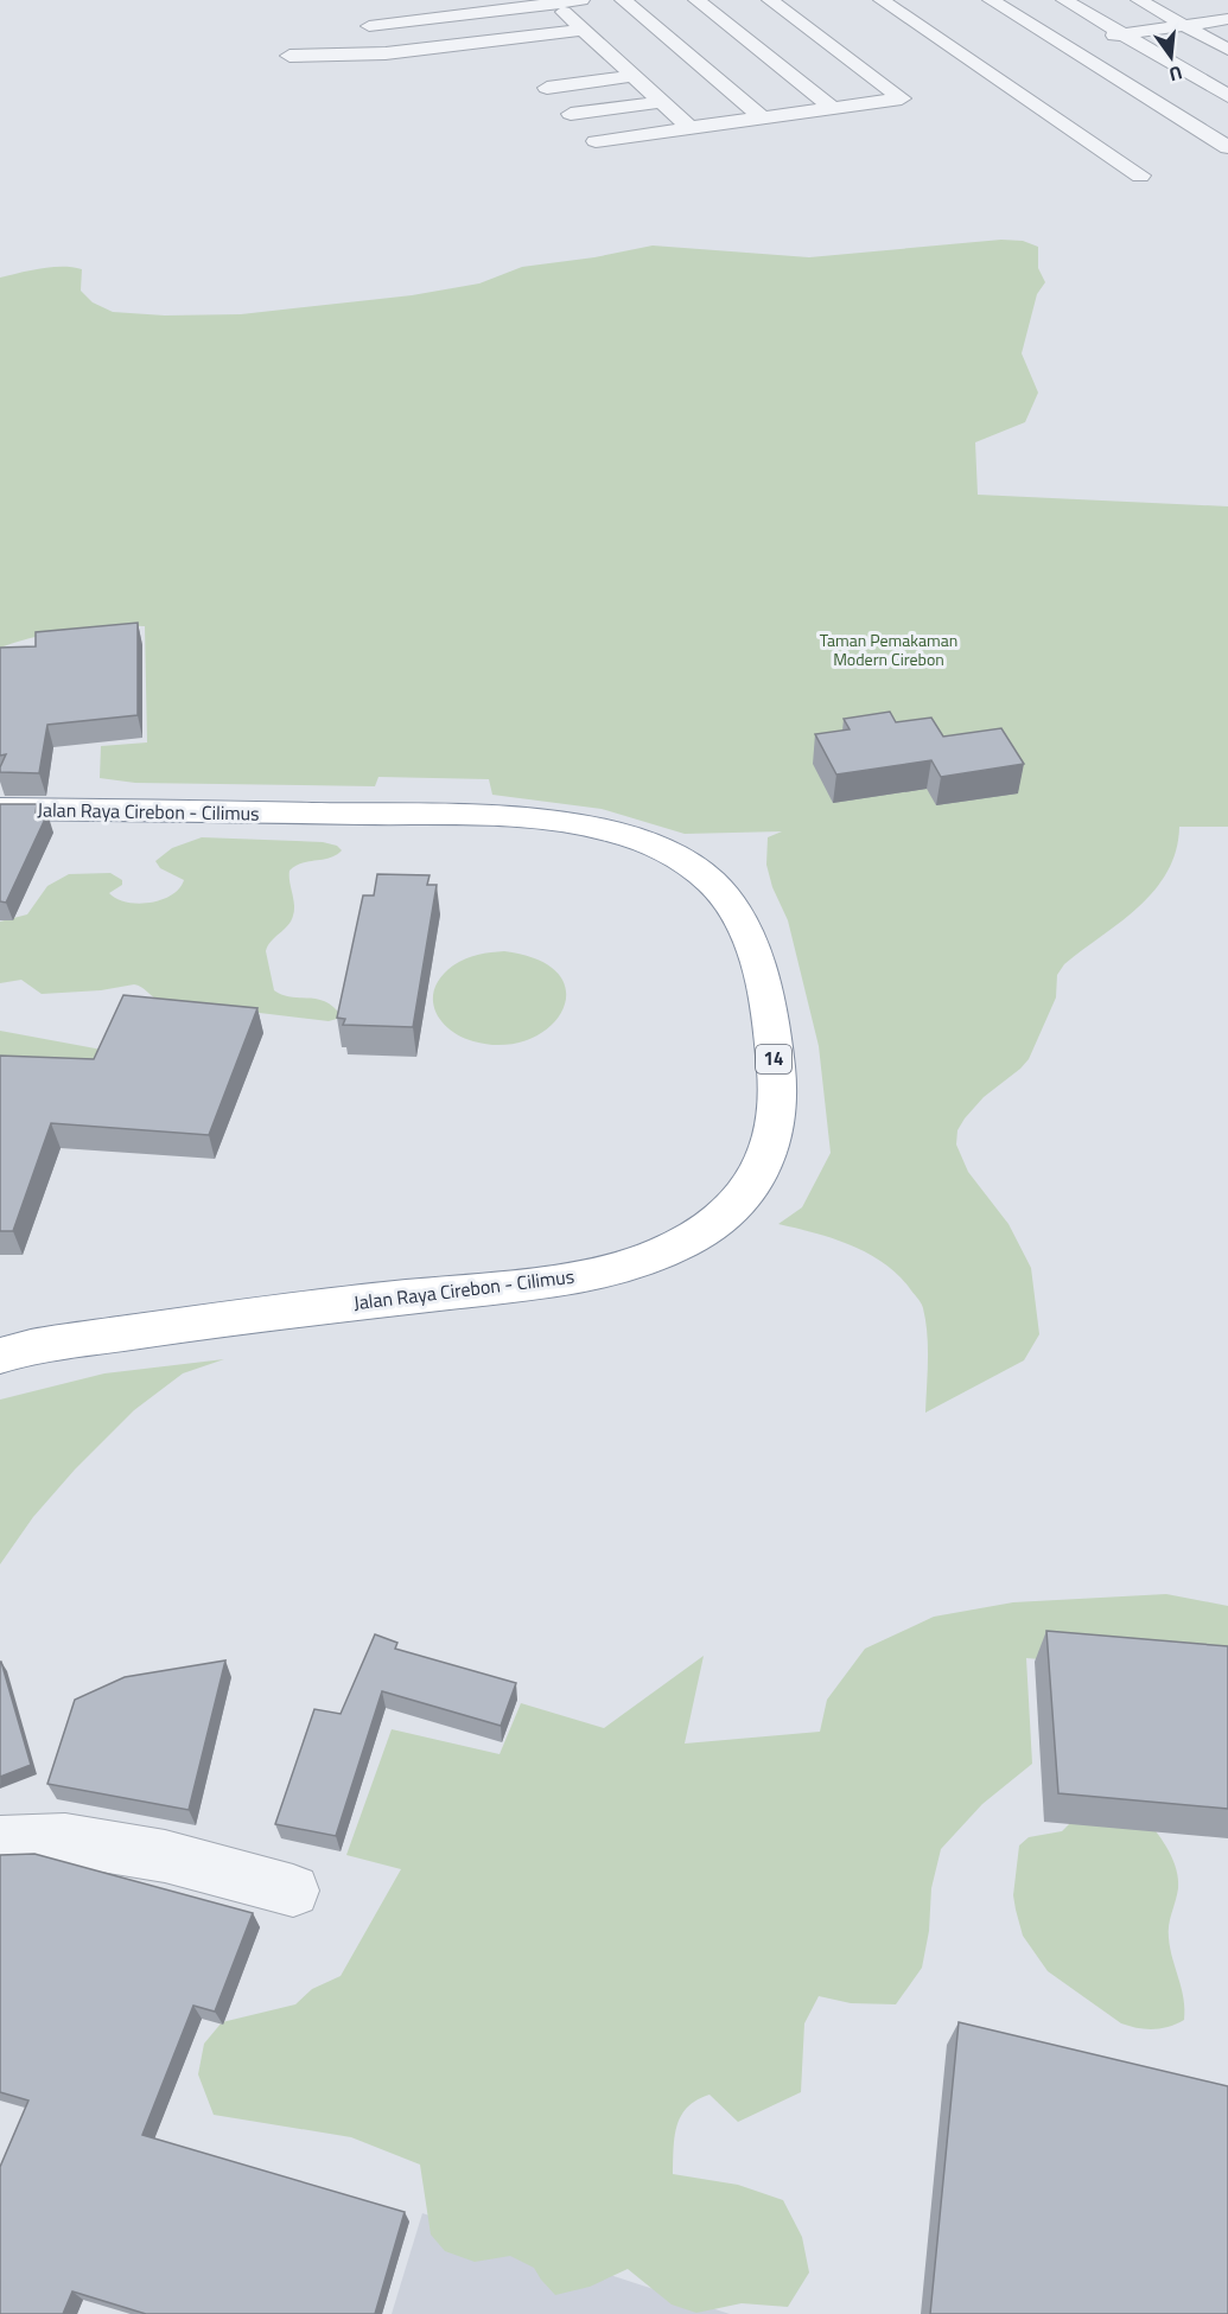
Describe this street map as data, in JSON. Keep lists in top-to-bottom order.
{
  "streets": {
    "highway": ["Jalan Raya Cirebon - Cilimus", "14"]
  },
  "parks": ["Taman Pemakaman Modern Cirebon"],
  "north": "bottom"
}
